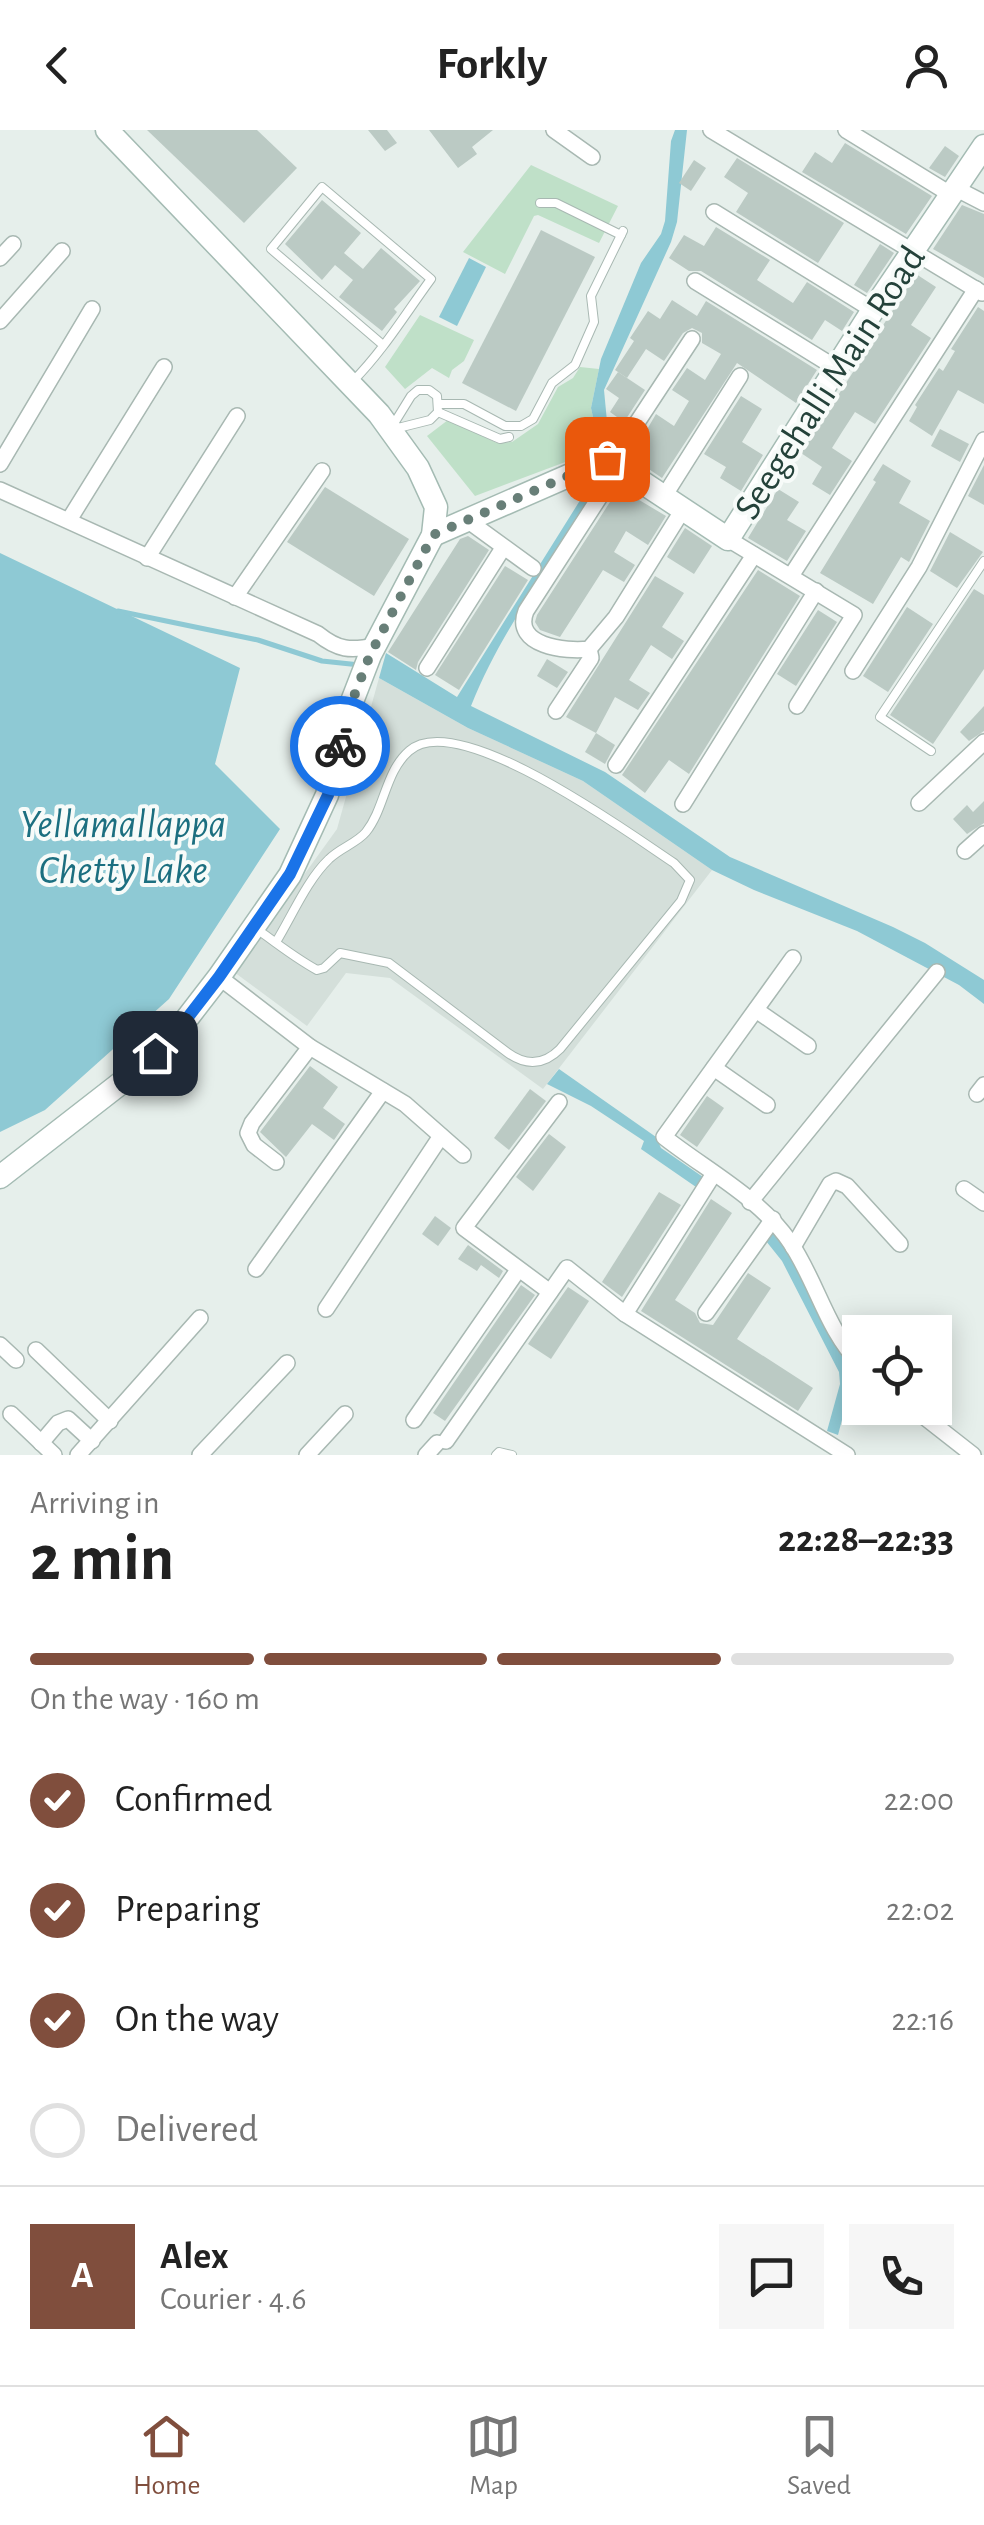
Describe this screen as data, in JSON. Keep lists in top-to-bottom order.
{
  "streets": {
    "street": ["Seegehalli Main Road"]
  },
  "water": ["Yellamallappa Chetty Lake"],
  "page": {
    "header": "Forkly",
    "heading": ["2 min", "Arriving in", "22:28–22:33"],
    "panel": ["Alex", "Courier · 4.6"],
    "bar": "On the way · 160 m",
    "list": [
      ["Confirmed", "22:00"],
      ["Preparing", "22:02"],
      ["On the way", "22:16"],
      "Delivered"
    ],
    "round": "A",
    "tabs": ["Home", "Map", "Saved"]
  }
}
